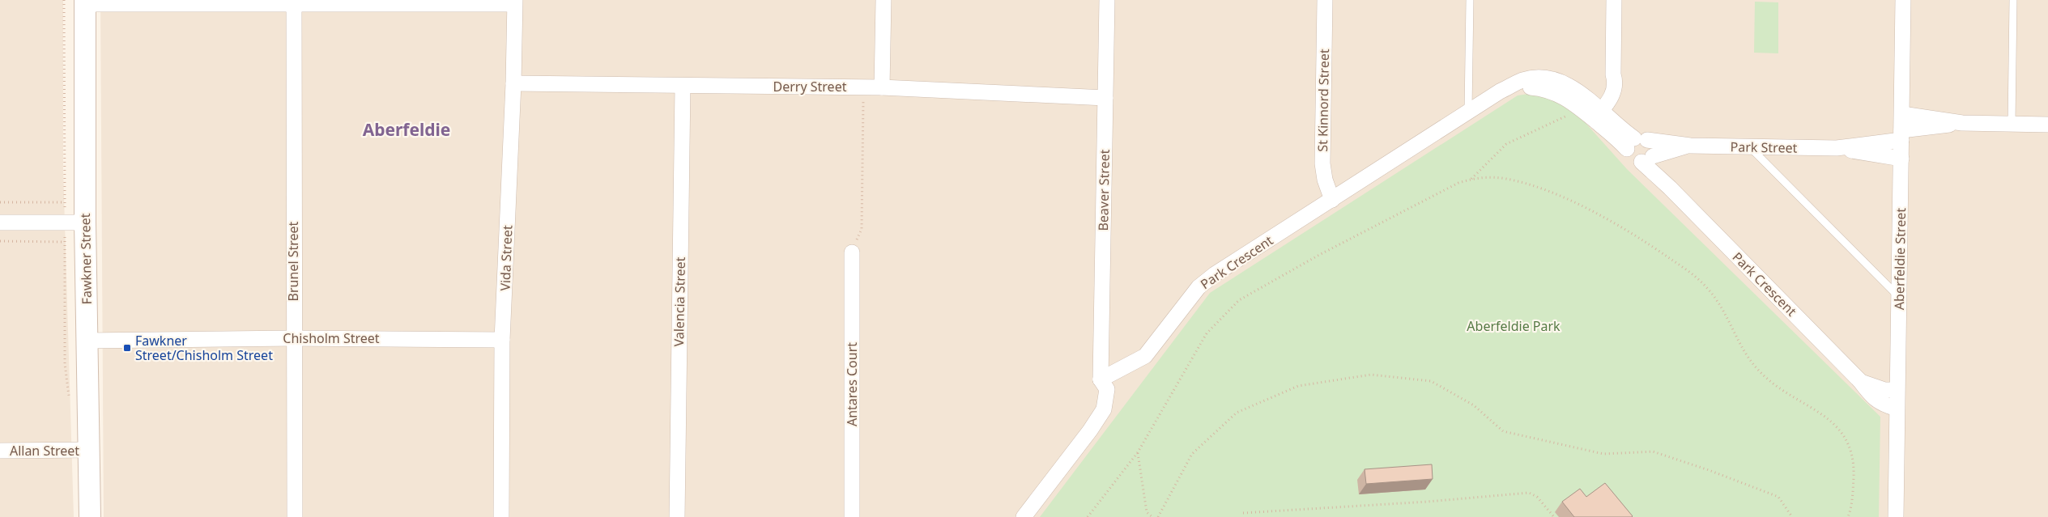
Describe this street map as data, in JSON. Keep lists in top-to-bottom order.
{
  "streets": {
    "street": [
      "Derry Street",
      "St Kinnord Street",
      "Park Street",
      "Beaver Street",
      "Vida Street",
      "Fawkner Street",
      "Aberfeldie Street",
      "Brunel Street",
      "Park Crescent",
      "Valencia Street",
      "Chisholm Street",
      "Antares Court",
      "Allan Street"
    ]
  },
  "crossings": [
    ["Derry Street", "Beaver Street"],
    ["Derry Street", "Vida Street"],
    ["Derry Street", "Valencia Street"],
    ["St Kinnord Street", "Park Crescent"],
    ["Park Street", "Aberfeldie Street"],
    ["Park Street", "Park Crescent"],
    ["Beaver Street", "Park Crescent"],
    ["Vida Street", "Chisholm Street"],
    ["Fawkner Street", "Chisholm Street"],
    ["Fawkner Street", "Allan Street"],
    ["Aberfeldie Street", "Park Crescent"],
    ["Brunel Street", "Chisholm Street"]
  ],
  "districts": ["Aberfeldie"],
  "parks": ["Aberfeldie Park"],
  "places": {
    "transit": ["Fawkner Street/Chisholm Street"]
  }
}
